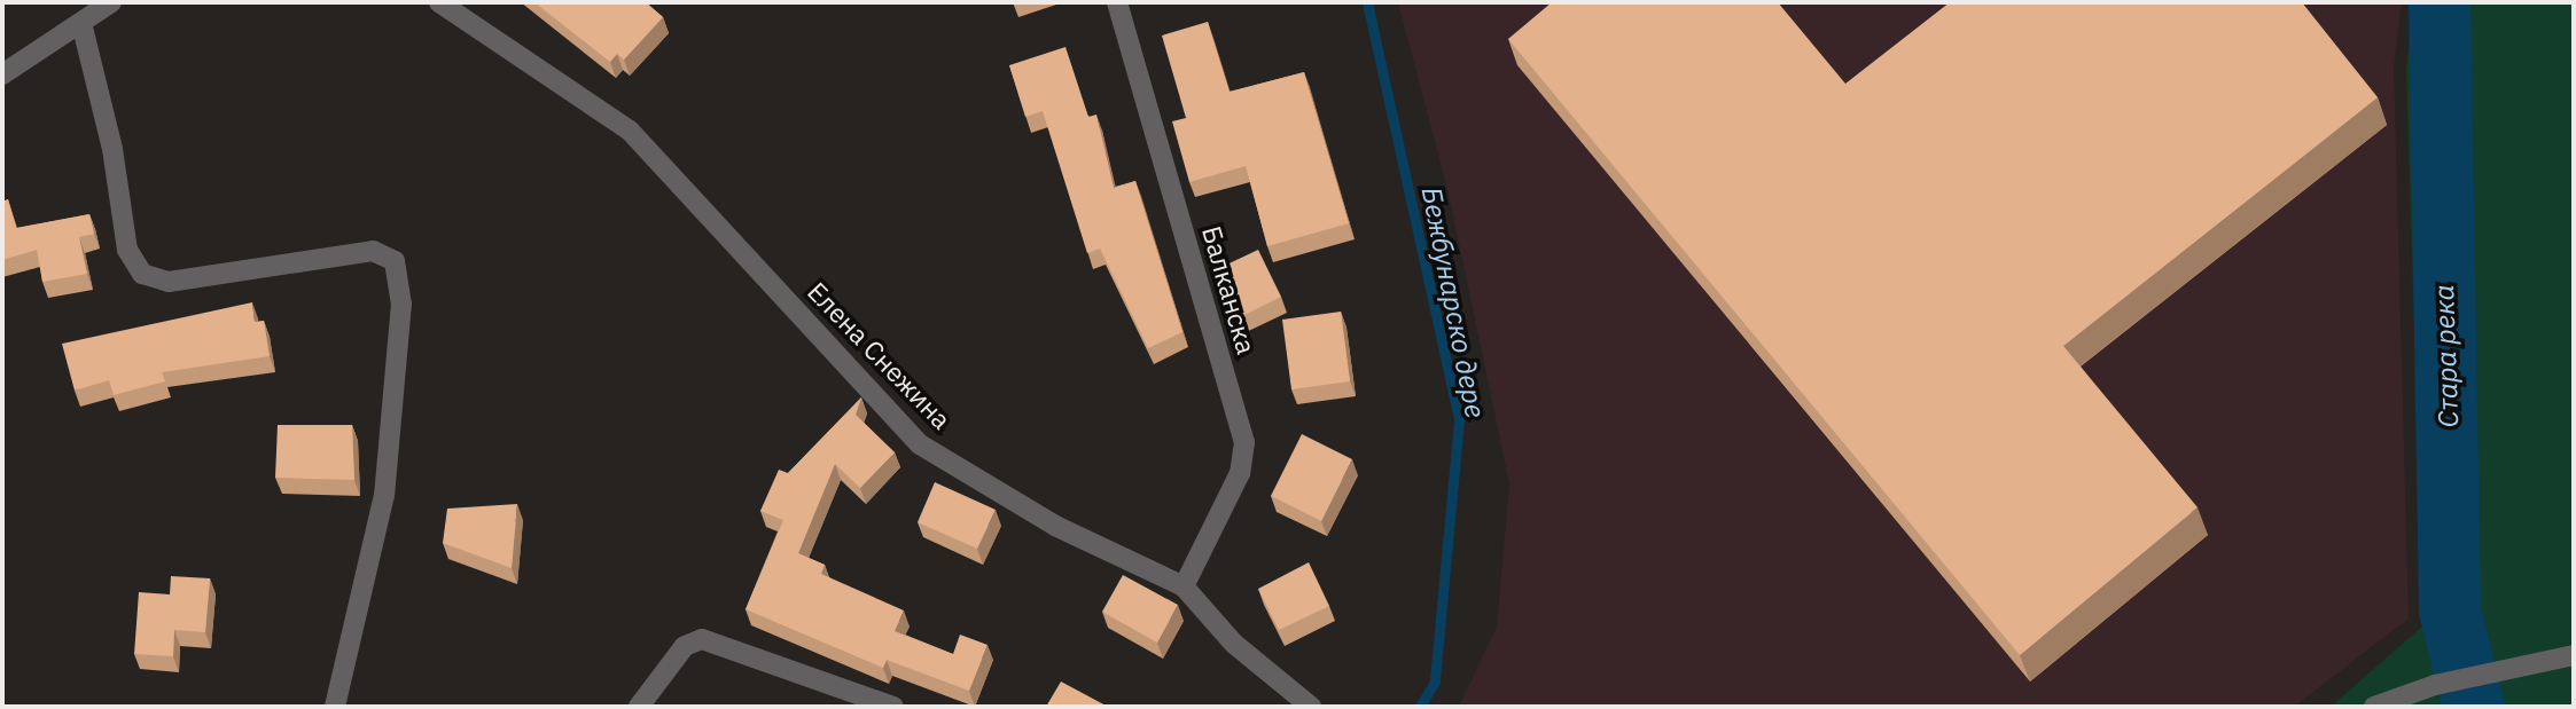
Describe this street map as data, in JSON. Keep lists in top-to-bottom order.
{
  "streets": {
    "street": ["Балканска", "Елена Снежина"]
  },
  "crossings": [
    ["Балканска", "Елена Снежина"]
  ],
  "water": ["Бежбунарско дере", "Стара река"]
}
